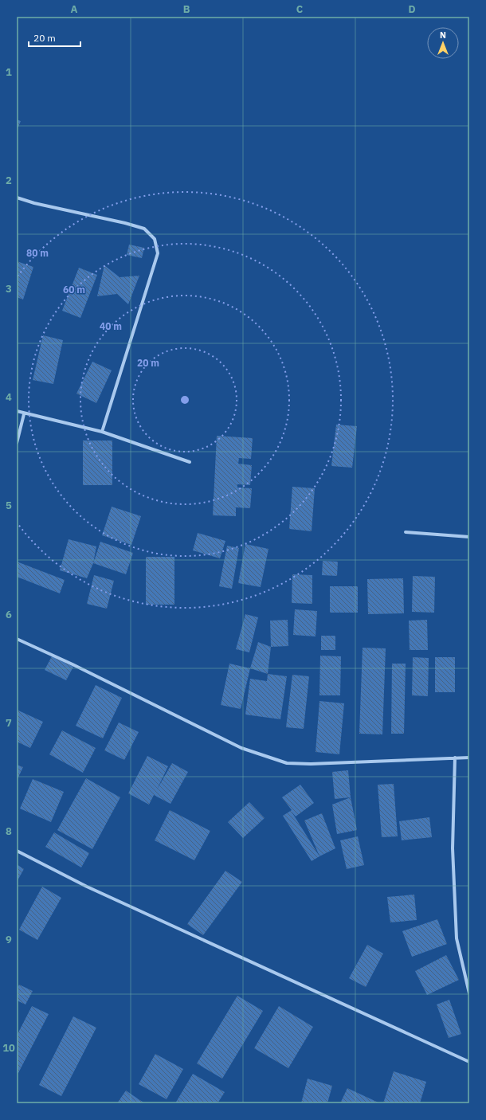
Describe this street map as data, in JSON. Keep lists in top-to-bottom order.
{
  "scale_bar": "20 m",
  "north": "top",
  "grid": {
    "columns": [
      "A",
      "B",
      "C",
      "D"
    ],
    "rows": [
      "1",
      "2",
      "3",
      "4",
      "5",
      "6",
      "7",
      "8",
      "9",
      "10"
    ]
  },
  "rings": [
    "80 m",
    "60 m",
    "40 m",
    "20 m"
  ]
}
